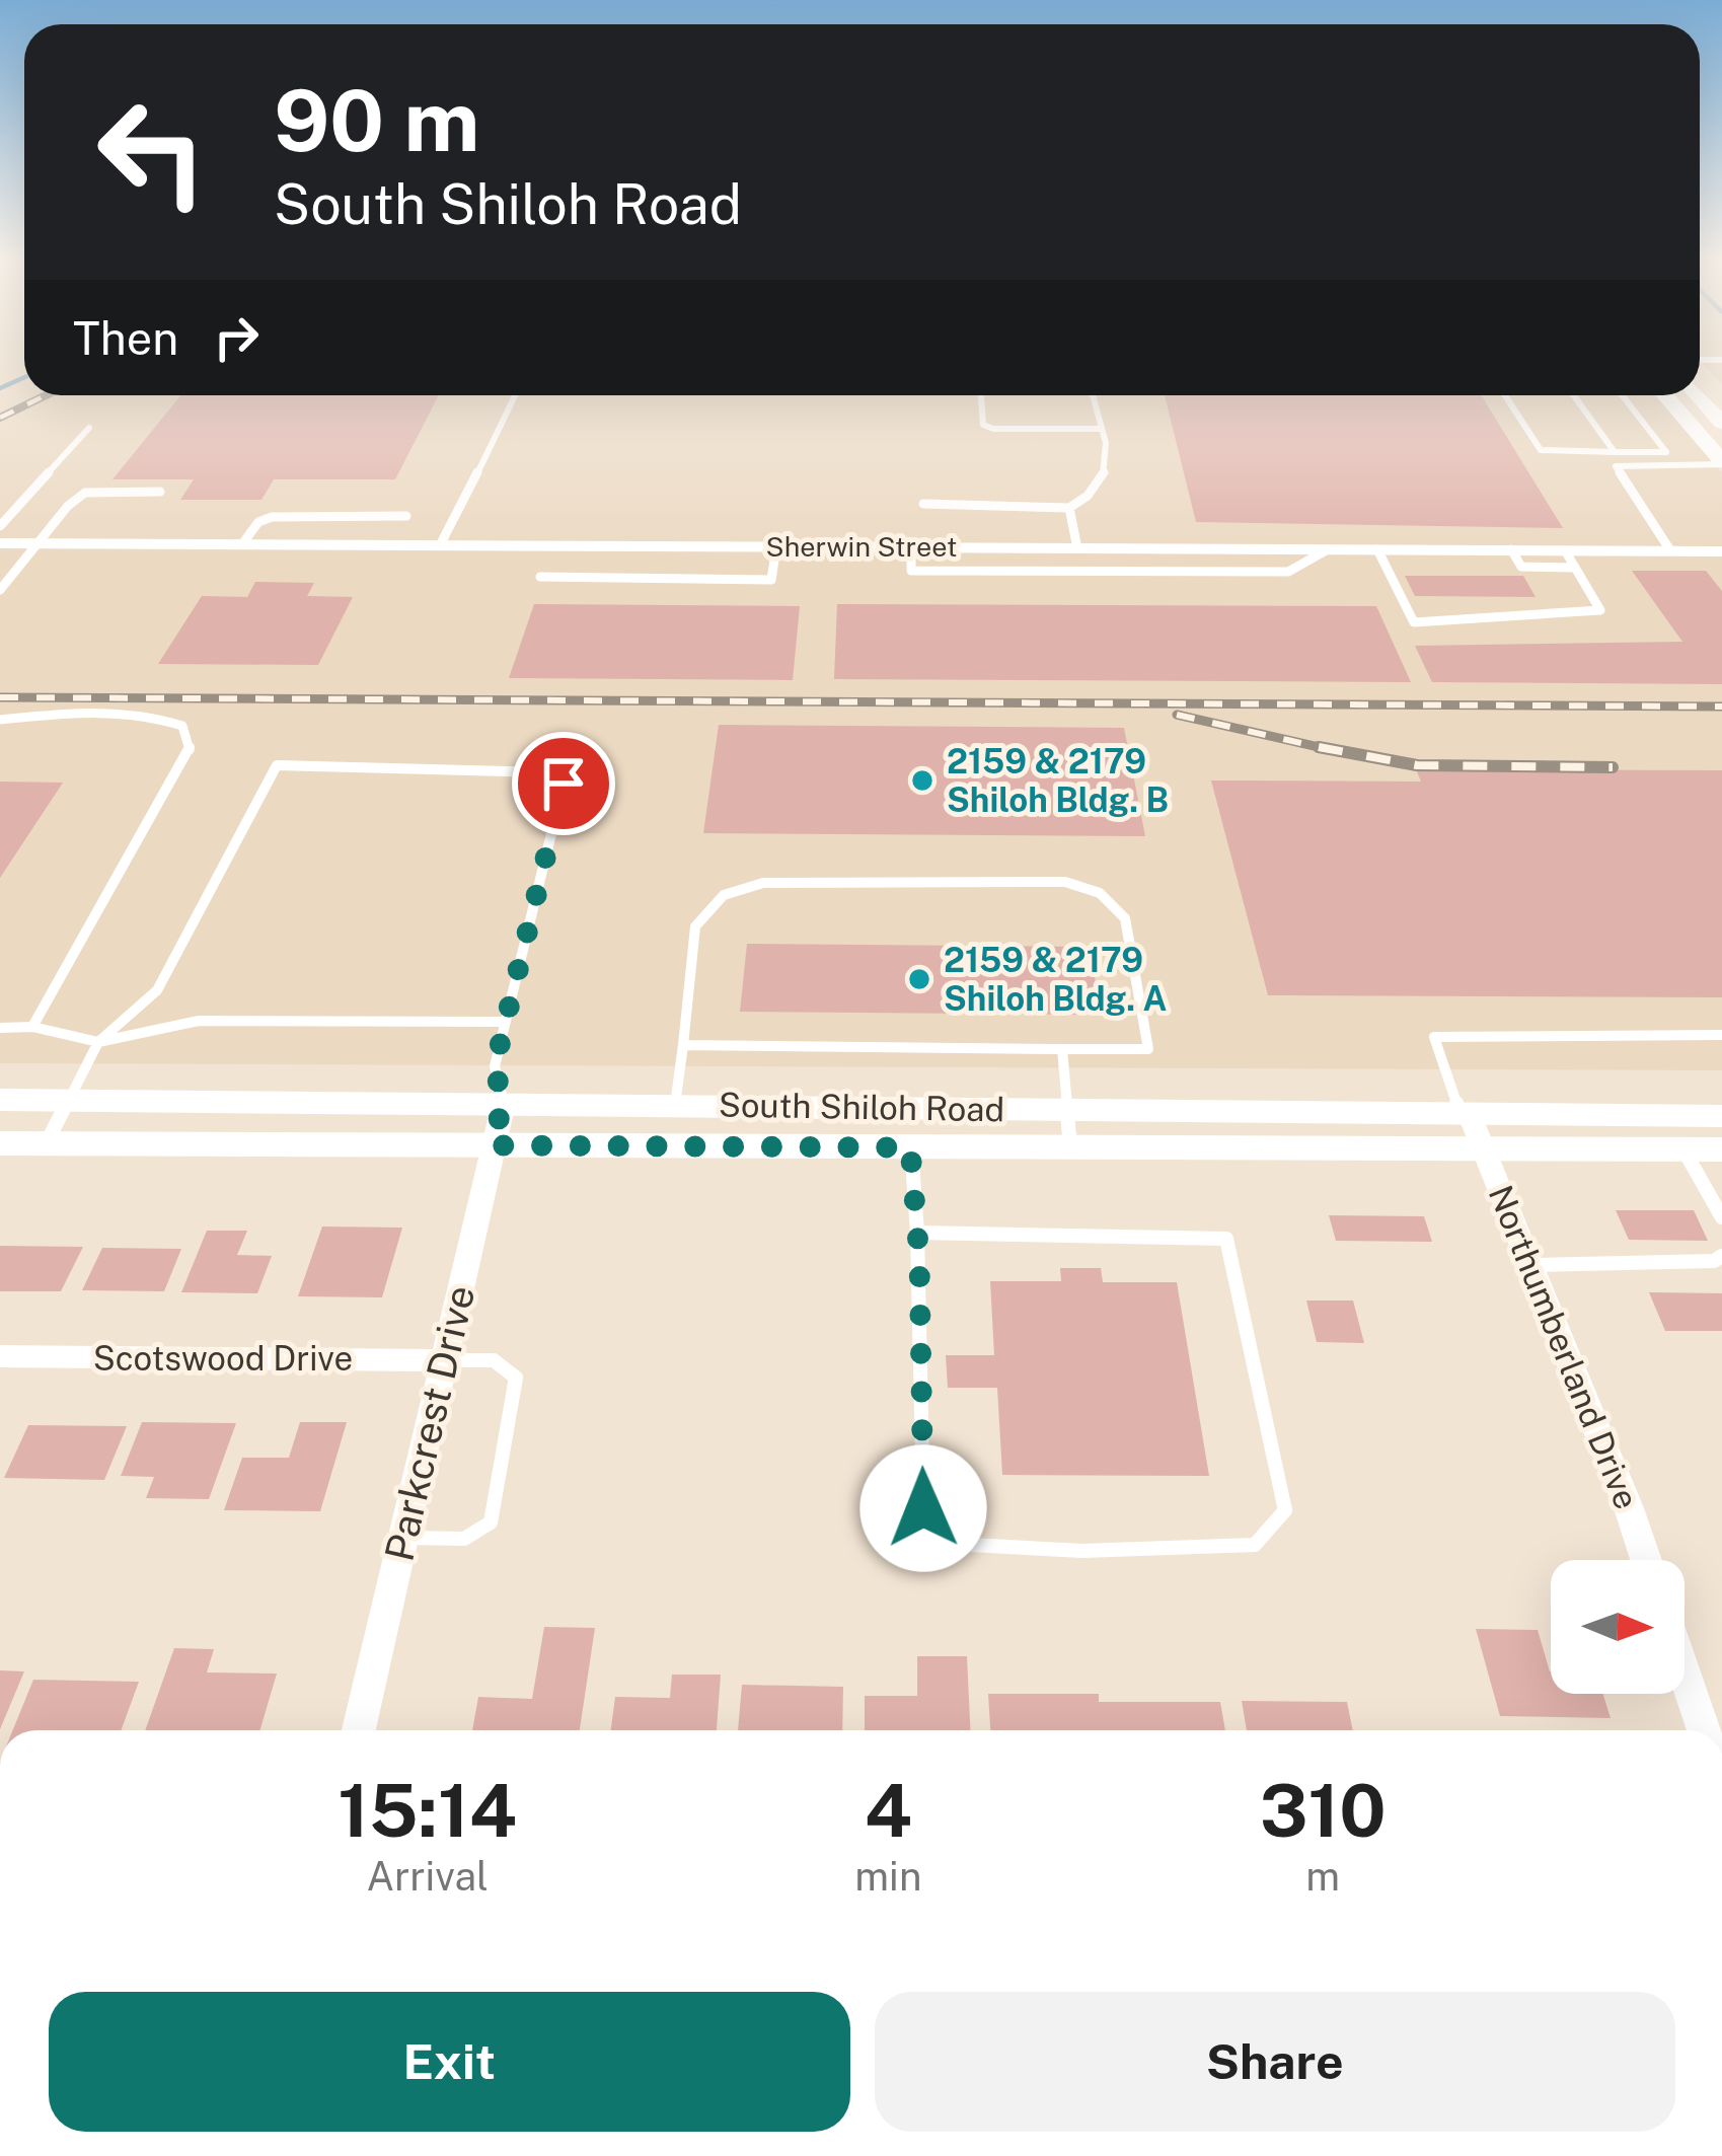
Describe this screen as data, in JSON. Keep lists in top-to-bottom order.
{
  "streets": {
    "main road": ["South Shiloh Road"],
    "street": [
      "Sherwin Street",
      "Northumberland Drive",
      "Scotswood Drive",
      "Parkcrest Drive"
    ]
  },
  "crossings": [
    ["South Shiloh Road", "Northumberland Drive"],
    ["South Shiloh Road", "Parkcrest Drive"],
    ["Scotswood Drive", "Parkcrest Drive"]
  ],
  "places": ["2159 & 2179 Shiloh Bldg. B", "2159 & 2179 Shiloh Bldg. A"],
  "north": "right",
  "page": {
    "turn": ["90 m", "South Shiloh Road"],
    "then": "Then",
    "eta": [
      "15:14",
      "Arrival",
      "4",
      "min",
      "310",
      "m"
    ],
    "buttons": ["Exit", "Share"]
  }
}
